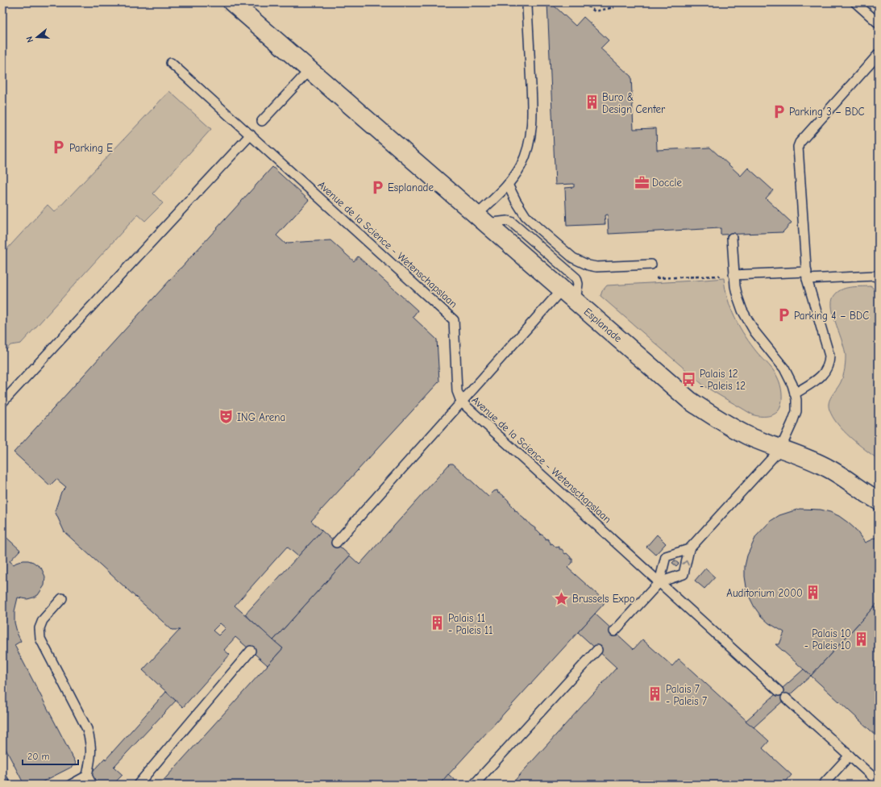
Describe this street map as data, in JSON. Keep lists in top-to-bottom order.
{
  "streets": {
    "street": ["Esplanade"],
    "lane": ["Avenue de la Science - Wetenschapslaan"]
  },
  "places": {
    "building": [
      "Buro & Design Center",
      "Auditorium 2000",
      "Palais 11 - Paleis 11",
      "Palais 10 - Paleis 10",
      "Palais 7 - Paleis 7"
    ],
    "parking": [
      "Parking 3 – BDC",
      "Parking E",
      "Esplanade",
      "Parking 4 – BDC"
    ],
    "office": ["Doccle"],
    "bus stop": ["Palais 12 - Paleis 12"],
    "theatre": ["ING Arena"],
    "place": ["Brussels Expo"]
  },
  "scale_bar": "20 m",
  "north": "left"
}
